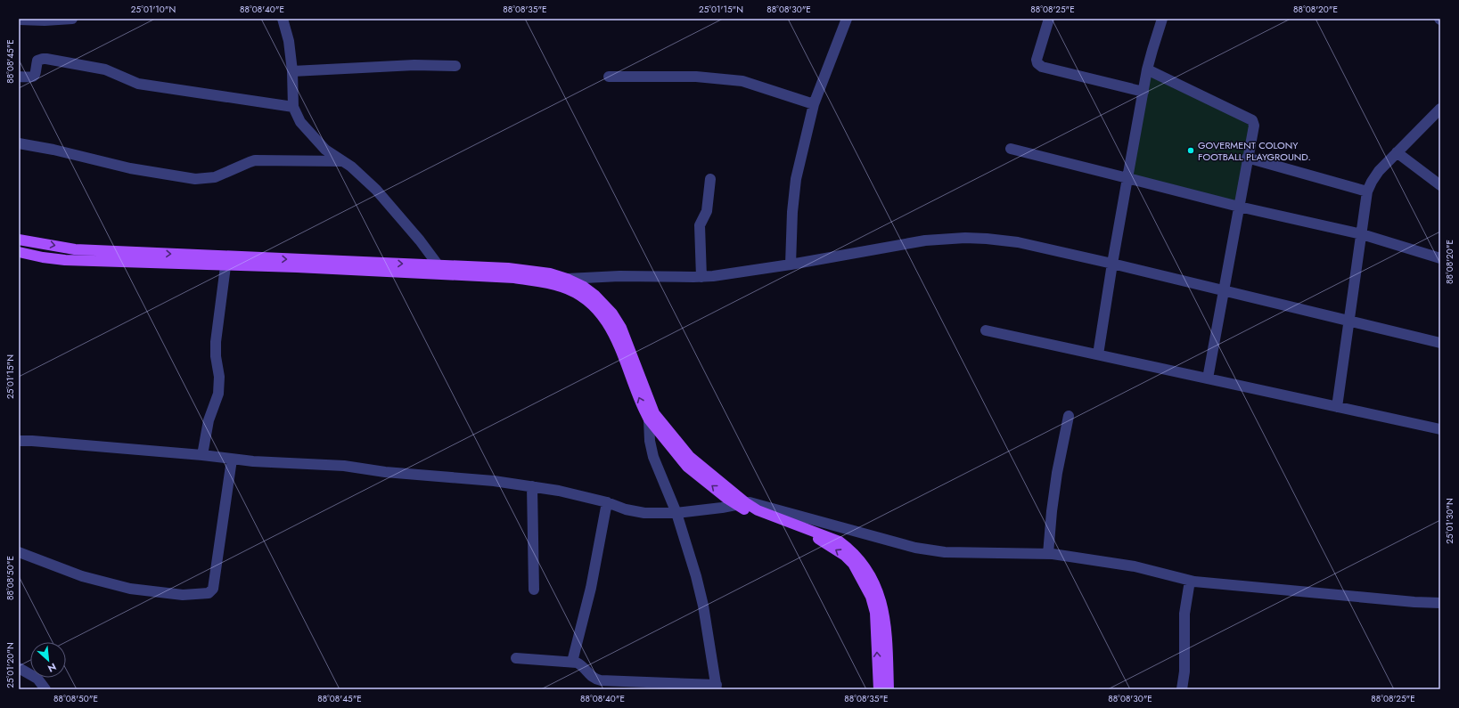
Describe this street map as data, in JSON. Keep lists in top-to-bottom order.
{
  "places": ["GOVERMENT COLONY FOOTBALL PLAYGROUND."],
  "north": "bottom right",
  "coordinates": [
    "25°01'10\"N",
    "88°08'40\"E",
    "88°08'35\"E",
    "25°01'15\"N",
    "88°08'30\"E",
    "88°08'25\"E",
    "88°08'20\"E",
    "88°08'45\"E",
    "25°01'30\"N",
    "88°08'50\"E",
    "25°01'20\"N"
  ]
}
